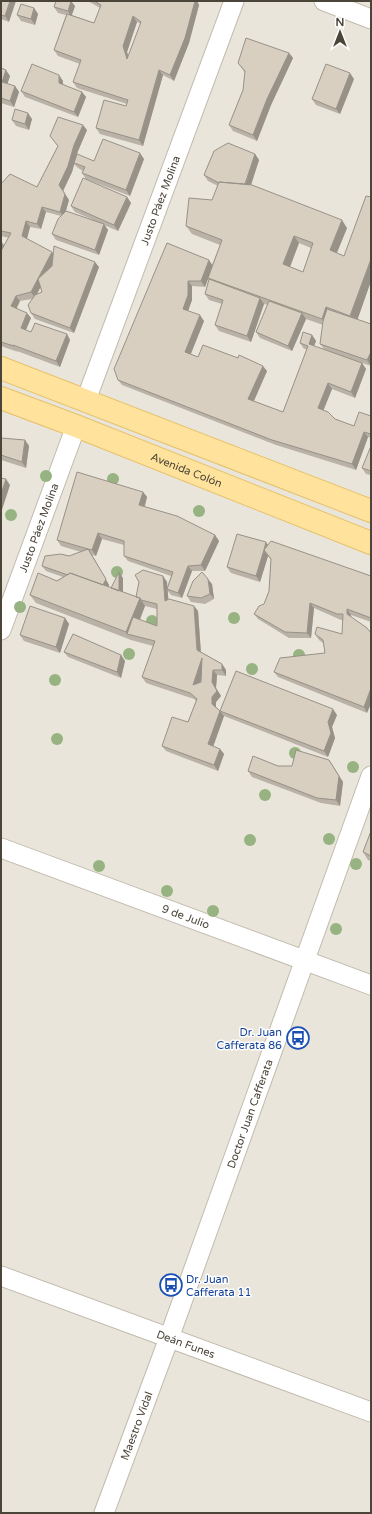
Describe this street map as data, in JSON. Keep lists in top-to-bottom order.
{
  "streets": {
    "main road": ["Avenida Colón"],
    "street": [
      "Justo Páez Molina",
      "9 de Julio",
      "Doctor Juan Cafferata",
      "Deán Funes",
      "Maestro Vidal"
    ]
  },
  "crossings": [
    ["Justo Páez Molina", "Avenida Colón"],
    ["9 de Julio", "Doctor Juan Cafferata"],
    ["Doctor Juan Cafferata", "Deán Funes"],
    ["Doctor Juan Cafferata", "Maestro Vidal"],
    ["Deán Funes", "Maestro Vidal"]
  ],
  "places": {
    "bus stop": ["Dr. Juan Cafferata 86", "Dr. Juan Cafferata 11"]
  },
  "north": "top"
}
